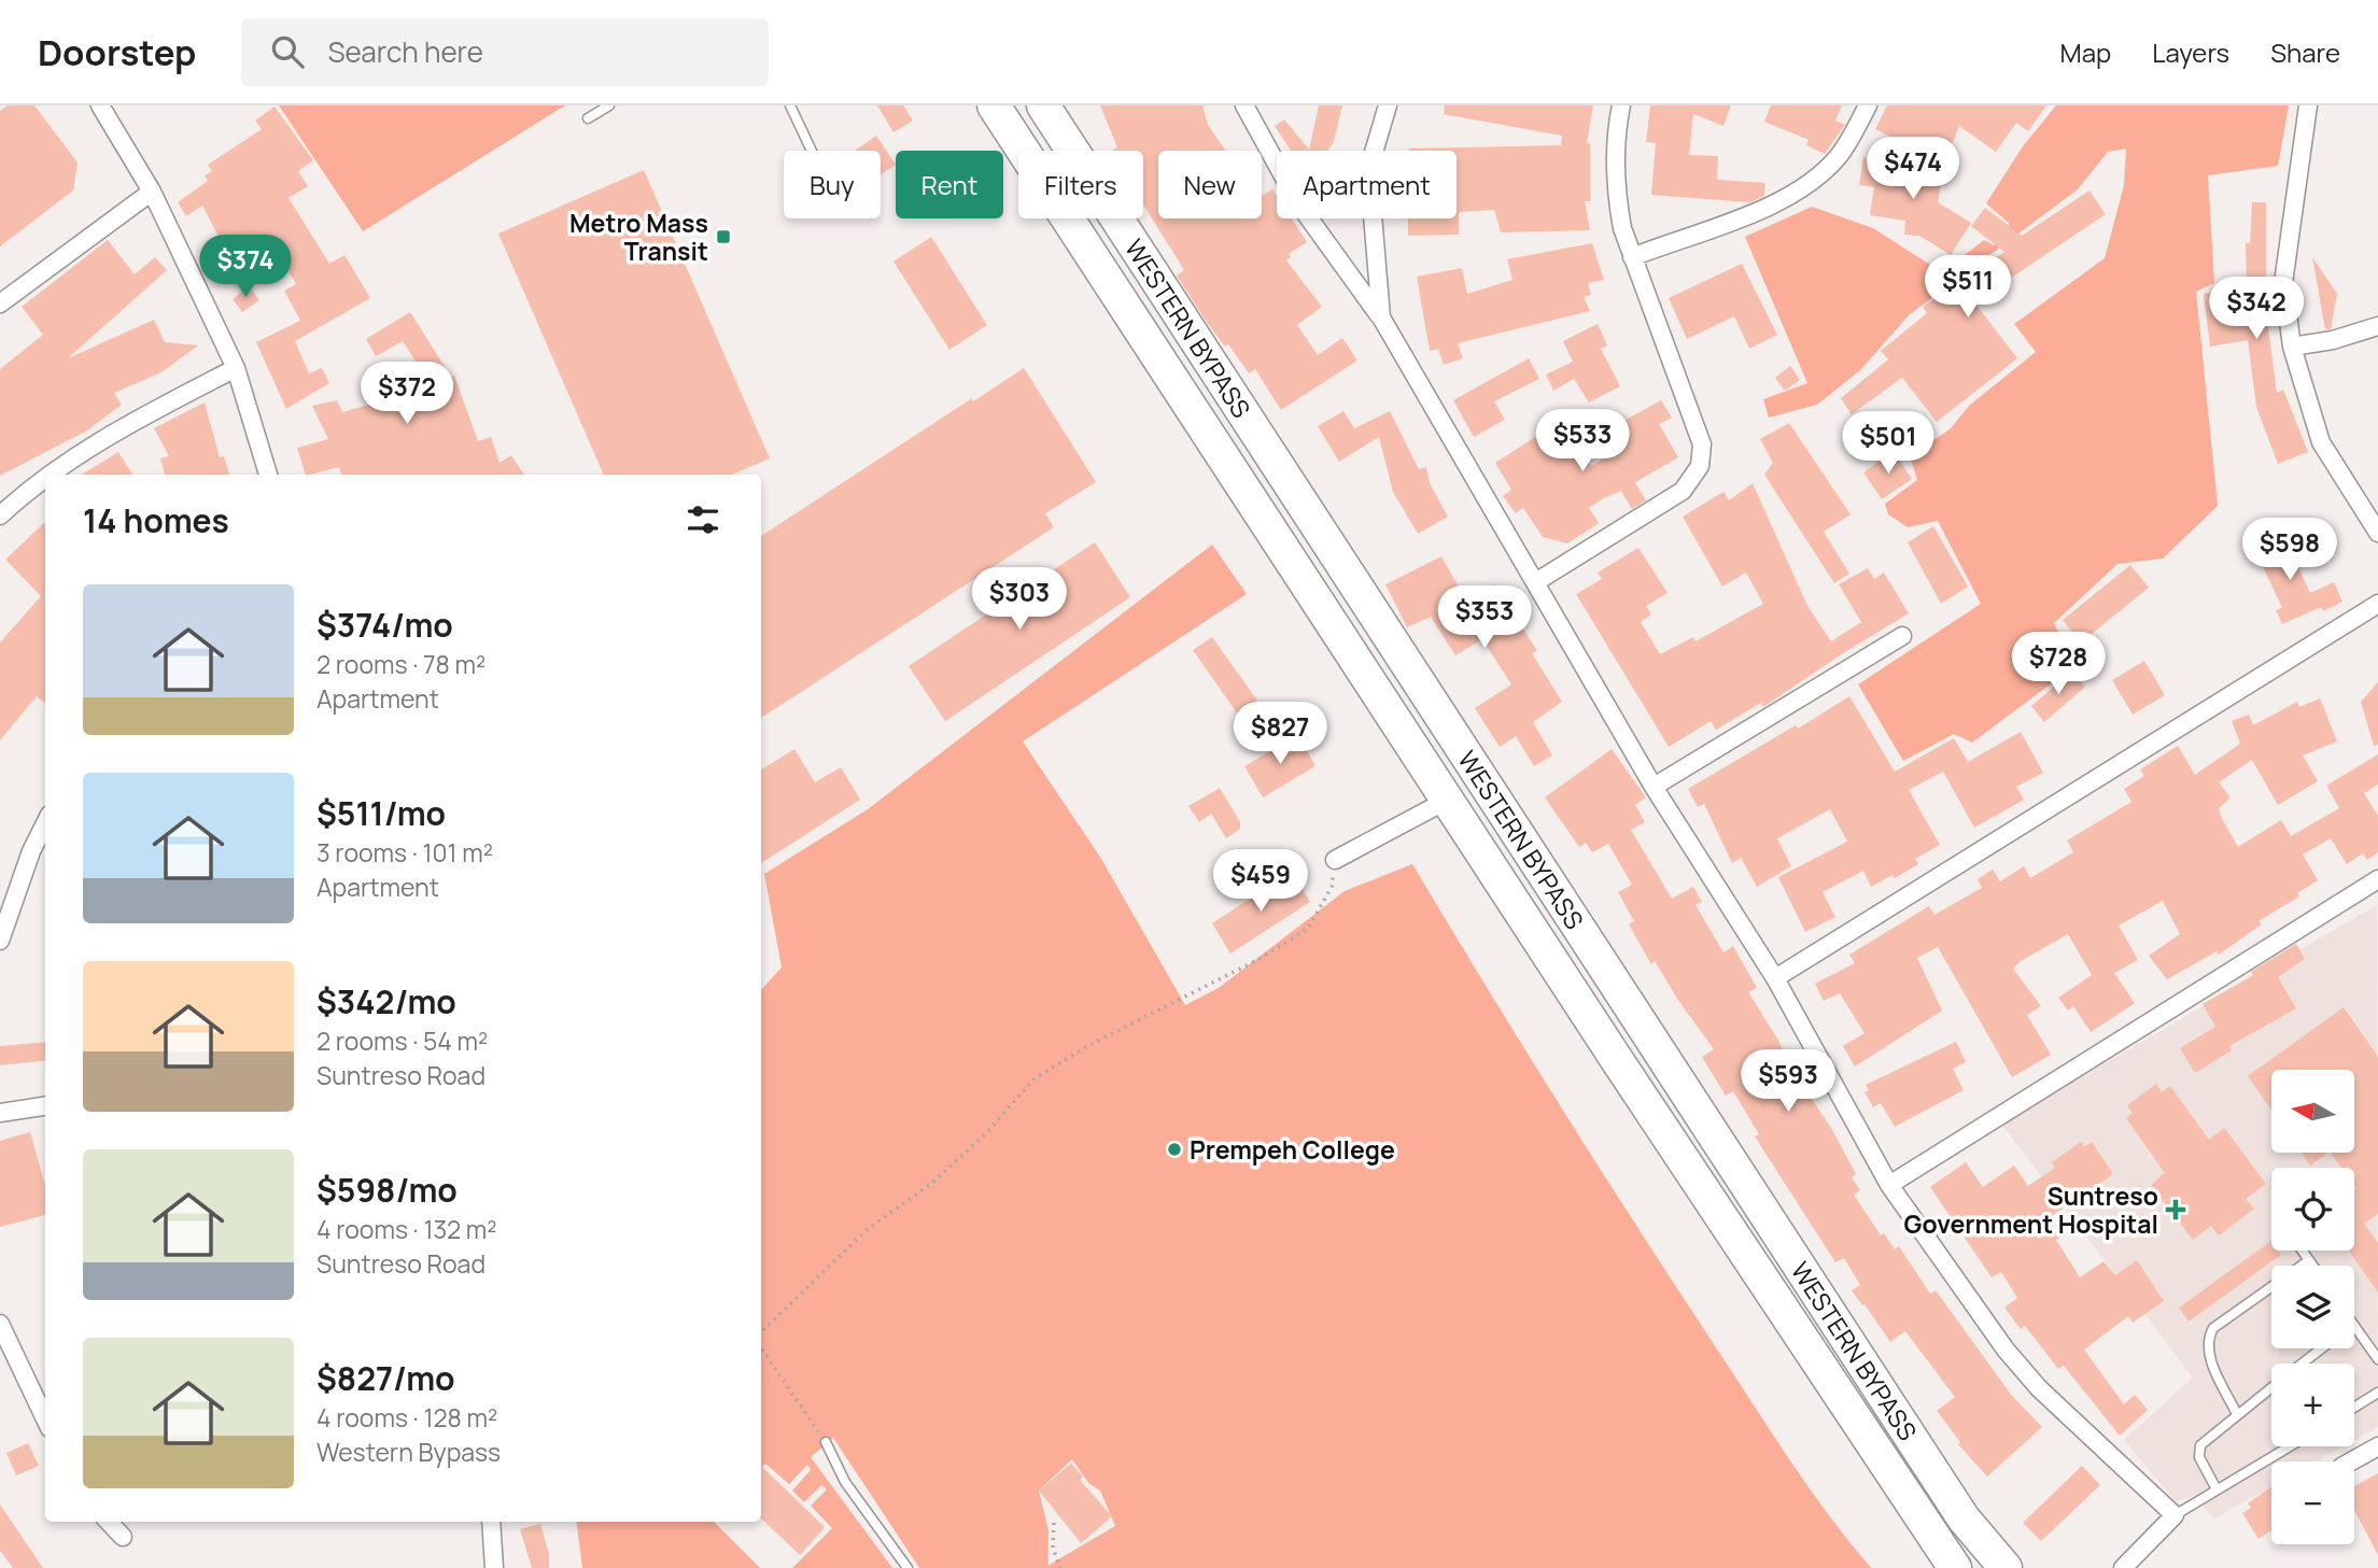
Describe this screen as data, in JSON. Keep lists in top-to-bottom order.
{
  "streets": {
    "highway": ["WESTERN BYPASS"]
  },
  "places": {
    "transit": ["Metro Mass Transit"],
    "other": ["Prempeh College"],
    "health": ["Suntreso Government Hospital"]
  },
  "north": "left",
  "page": {
    "header": "Doorstep",
    "search": "Search here",
    "nav": ["Map", "Layers", "Share"],
    "price": [
      "$474",
      "$374",
      "$511",
      "$342",
      "$372",
      "$533",
      "$501",
      "$598",
      "$303",
      "$353",
      "$728",
      "$827",
      "$459",
      "$593"
    ],
    "chip": [
      "Buy",
      "Rent",
      "Filters",
      "New",
      "Apartment"
    ],
    "heading": "14 homes",
    "list": [
      {
        "name": "$374/mo",
        "note": "2 rooms · 78 m² · Apartment"
      },
      {
        "name": "$511/mo",
        "note": "3 rooms · 101 m² · Apartment"
      },
      {
        "name": "$342/mo",
        "note": "2 rooms · 54 m² · Suntreso Road"
      },
      {
        "name": "$598/mo",
        "note": "4 rooms · 132 m² · Suntreso Road"
      },
      {
        "name": "$827/mo",
        "note": "4 rooms · 128 m² · Western Bypass"
      }
    ],
    "map_buttons": ["+", "−"]
  }
}
